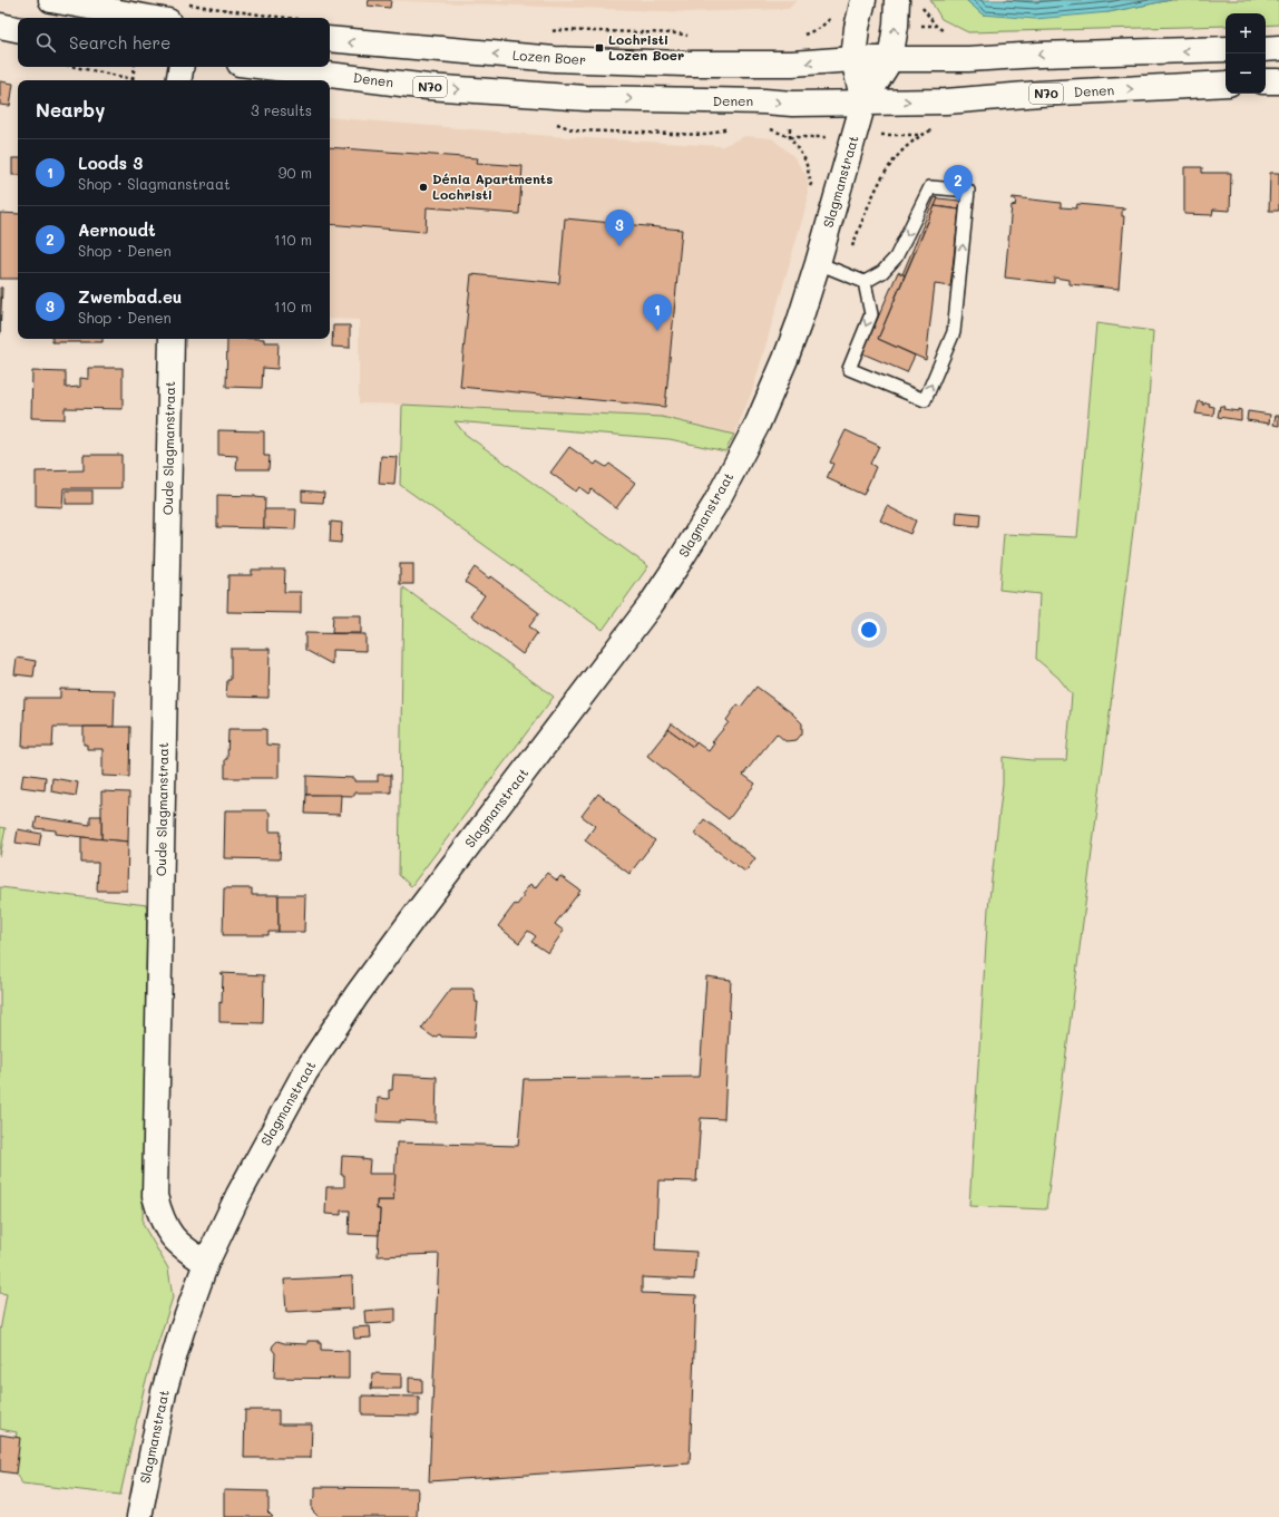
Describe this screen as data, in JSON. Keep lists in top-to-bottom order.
{
  "streets": {
    "main road": [
      "Lozen Boer",
      "Denen",
      "N70",
      "Slagmanstraat",
      "Oude Slagmanstraat"
    ]
  },
  "crossings": [
    ["Lozen Boer", "Slagmanstraat"],
    ["Denen", "Slagmanstraat"],
    ["Slagmanstraat", "Oude Slagmanstraat"]
  ],
  "one_way": ["Lozen Boer"],
  "places": {
    "transit": ["Lochristi Lozen Boer"],
    "other": ["Dénia Apartments Lochristi"]
  },
  "page": {
    "map_buttons": ["+", "−"],
    "search": "Search here",
    "heading": ["Nearby", "3 results"],
    "list": [
      {
        "mark": "1",
        "name": "Loods 3",
        "note": "Shop · Slagmanstraat",
        "value": "90 m"
      },
      {
        "mark": "2",
        "name": "Aernoudt",
        "note": "Shop · Denen",
        "value": "110 m"
      },
      {
        "mark": "3",
        "name": "Zwembad.eu",
        "note": "Shop · Denen",
        "value": "110 m"
      }
    ],
    "pins": ["2", "3", "1"]
  }
}
